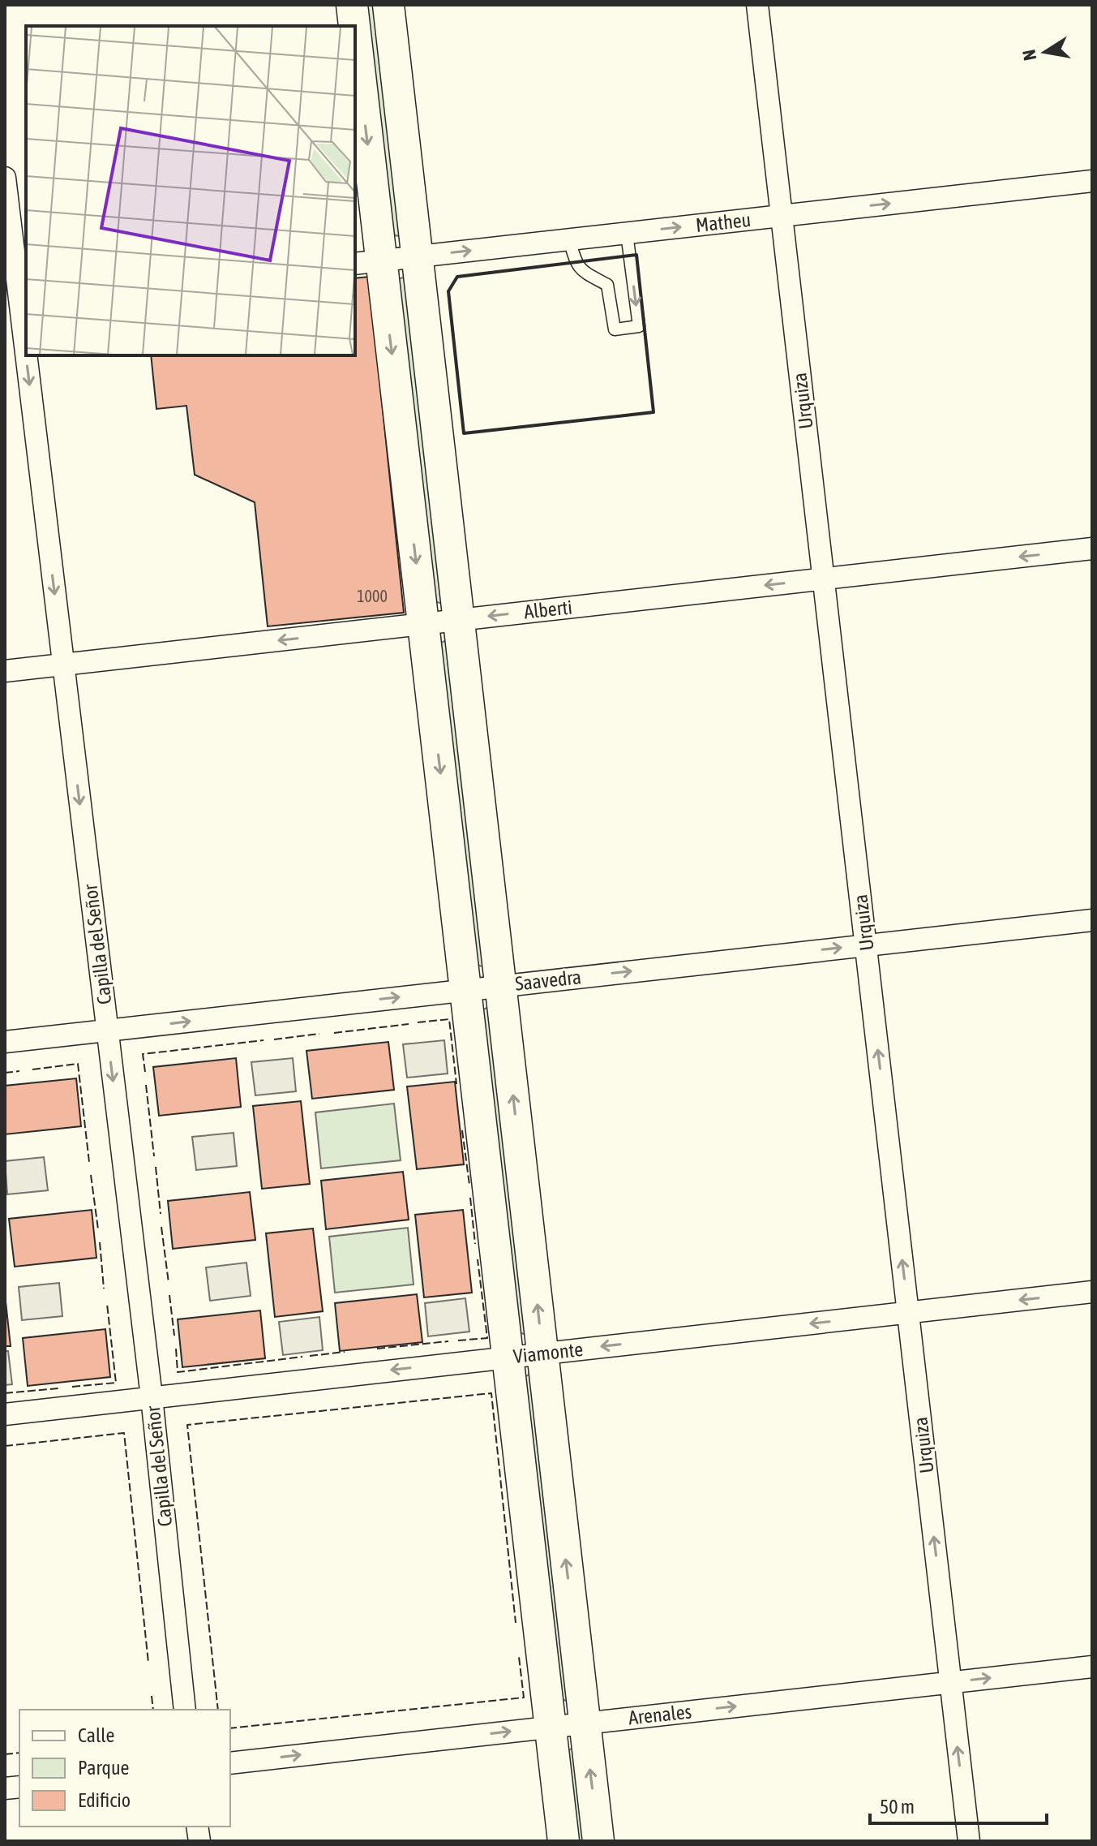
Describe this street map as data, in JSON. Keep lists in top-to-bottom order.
{
  "streets": {
    "street": [
      "Matheu",
      "Urquiza",
      "Alberti",
      "Capilla del Señor",
      "Saavedra",
      "Viamonte",
      "Arenales"
    ]
  },
  "crossings": [
    ["Matheu", "Urquiza"],
    ["Urquiza", "Alberti"],
    ["Urquiza", "Saavedra"],
    ["Urquiza", "Viamonte"],
    ["Urquiza", "Arenales"],
    ["Alberti", "Capilla del Señor"],
    ["Capilla del Señor", "Saavedra"],
    ["Capilla del Señor", "Viamonte"]
  ],
  "one_way": [
    "Matheu",
    "Urquiza",
    "Alberti",
    "Capilla del Señor",
    "Saavedra",
    "Viamonte",
    "Arenales"
  ],
  "house_numbers": ["1000"],
  "legend": ["Calle", "Parque", "Edificio"],
  "scale_bar": "50 m",
  "north": "left"
}
